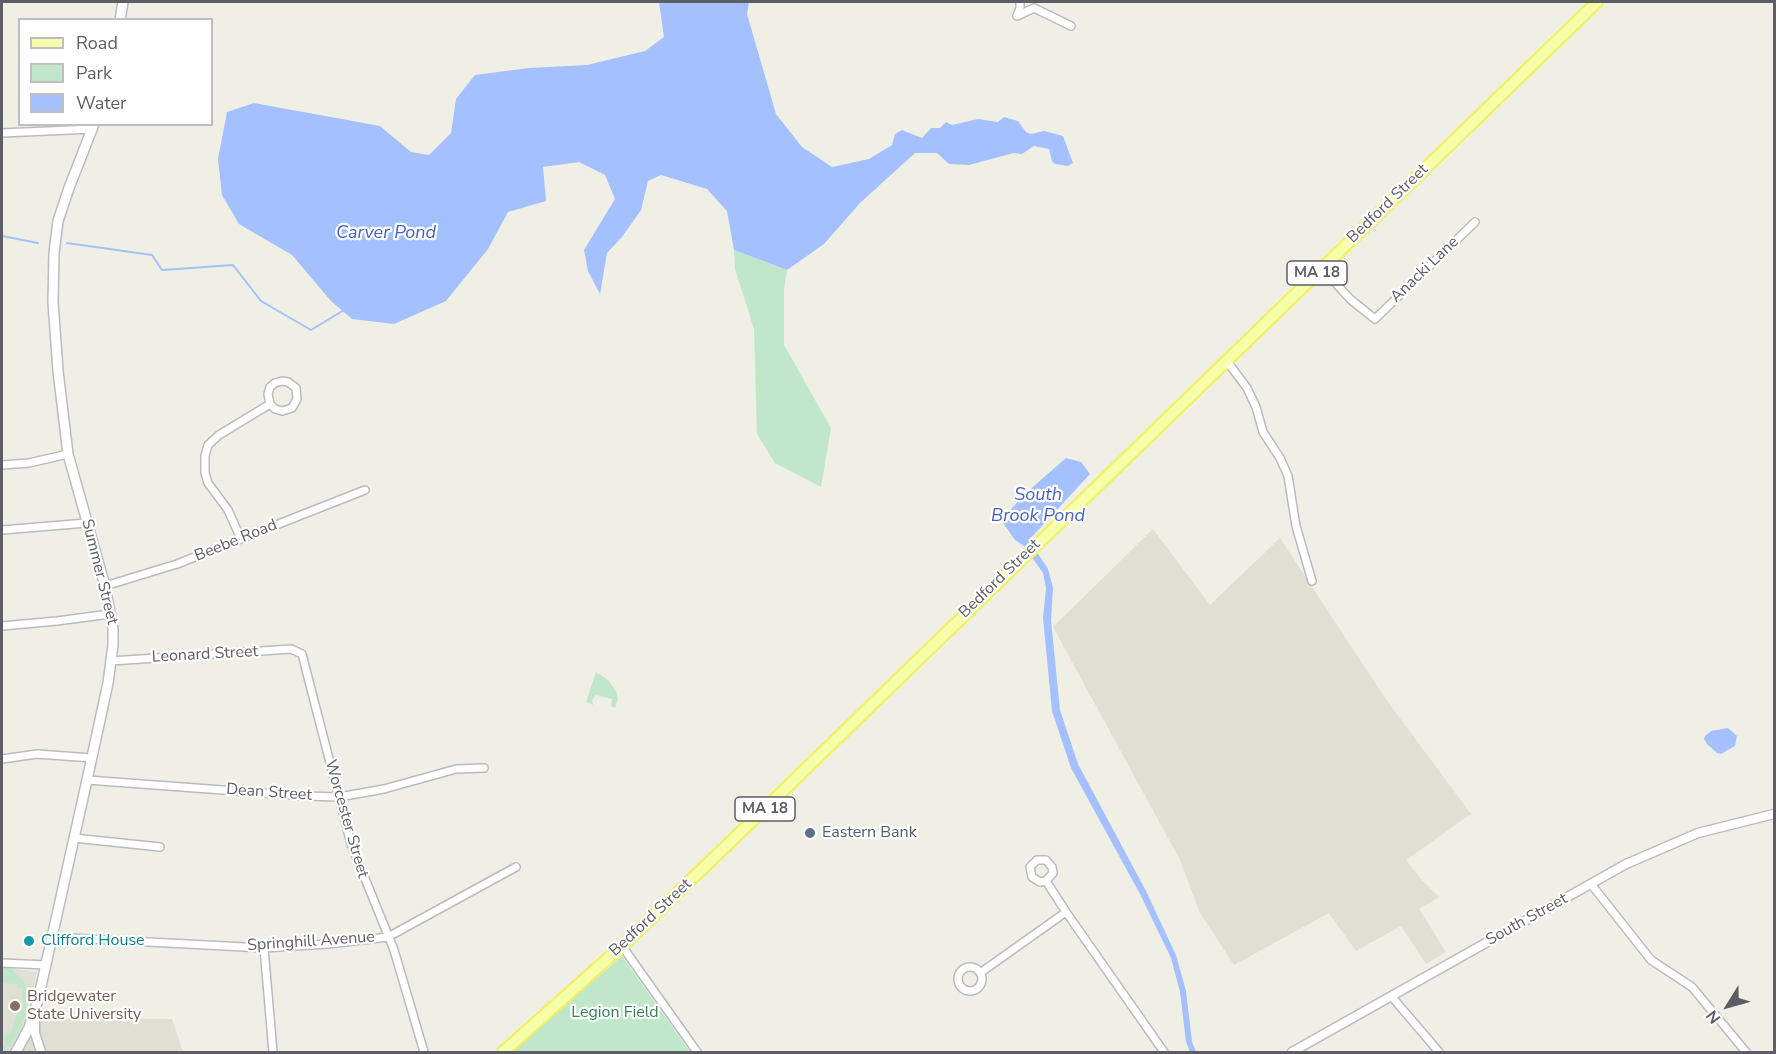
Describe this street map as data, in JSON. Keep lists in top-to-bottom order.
{
  "streets": {
    "main road": ["Bedford Street", "MA 18", "Summer Street"],
    "street": [
      "Anacki Lane",
      "Beebe Road",
      "Leonard Street",
      "Dean Street",
      "Worcester Street",
      "South Street",
      "Springhill Avenue"
    ]
  },
  "crossings": [
    ["Bedford Street", "Anacki Lane"],
    ["Beebe Road", "Summer Street"],
    ["Summer Street", "Leonard Street"],
    ["Summer Street", "Dean Street"],
    ["Summer Street", "Springhill Avenue"],
    ["Leonard Street", "Worcester Street"],
    ["Dean Street", "Worcester Street"],
    ["Worcester Street", "Springhill Avenue"]
  ],
  "water": ["Carver Pond", "South Brook Pond"],
  "parks": ["Legion Field"],
  "places": ["Eastern Bank", "Clifford House", "Bridgewater State University"],
  "legend": ["Road", "Park", "Water"],
  "north": "bottom left"
}
